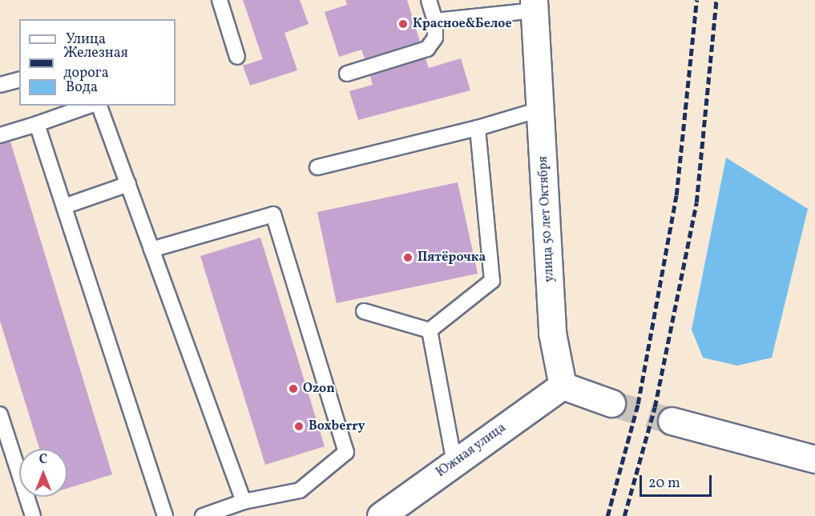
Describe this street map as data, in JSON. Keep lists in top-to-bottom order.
{
  "streets": {
    "main road": ["улица 50 лет Октября", "Южная улица"]
  },
  "crossings": [
    ["улица 50 лет Октября", "Южная улица"]
  ],
  "places": [
    "Красное&Белое",
    "Пятёрочка",
    "Ozon",
    "Boxberry"
  ],
  "legend": ["Улица", "Железная дорога", "Вода"],
  "scale_bar": "20 m",
  "north": "top"
}
